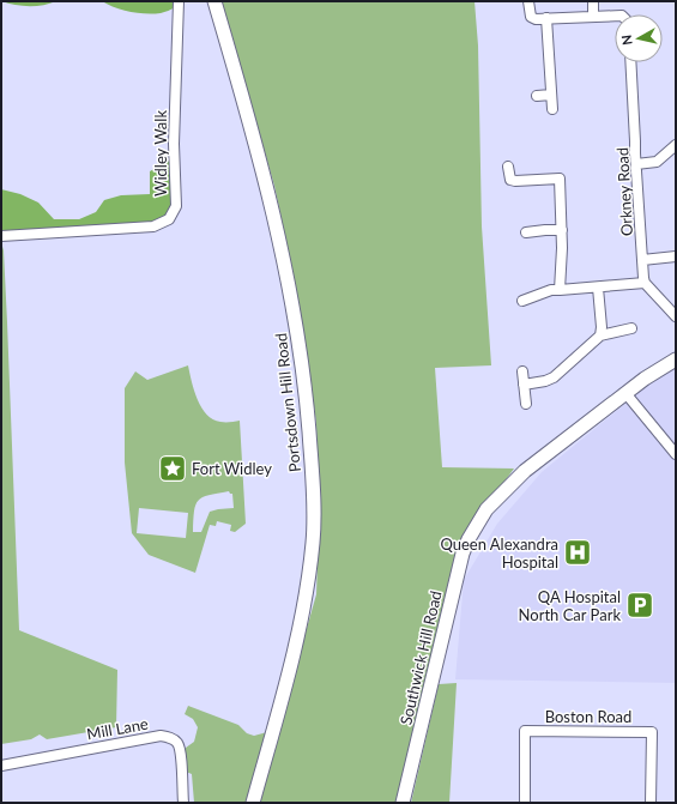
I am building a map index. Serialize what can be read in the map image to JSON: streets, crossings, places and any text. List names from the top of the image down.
{
  "streets": {
    "main road": ["Portsdown Hill Road", "Southwick Hill Road"],
    "street": [
      "Widley Walk",
      "Orkney Road",
      "Boston Road",
      "Mill Lane"
    ]
  },
  "places": {
    "place": ["Fort Widley"],
    "hospital": ["Queen Alexandra Hospital"],
    "parking": ["QA Hospital North Car Park"]
  },
  "north": "left"
}
